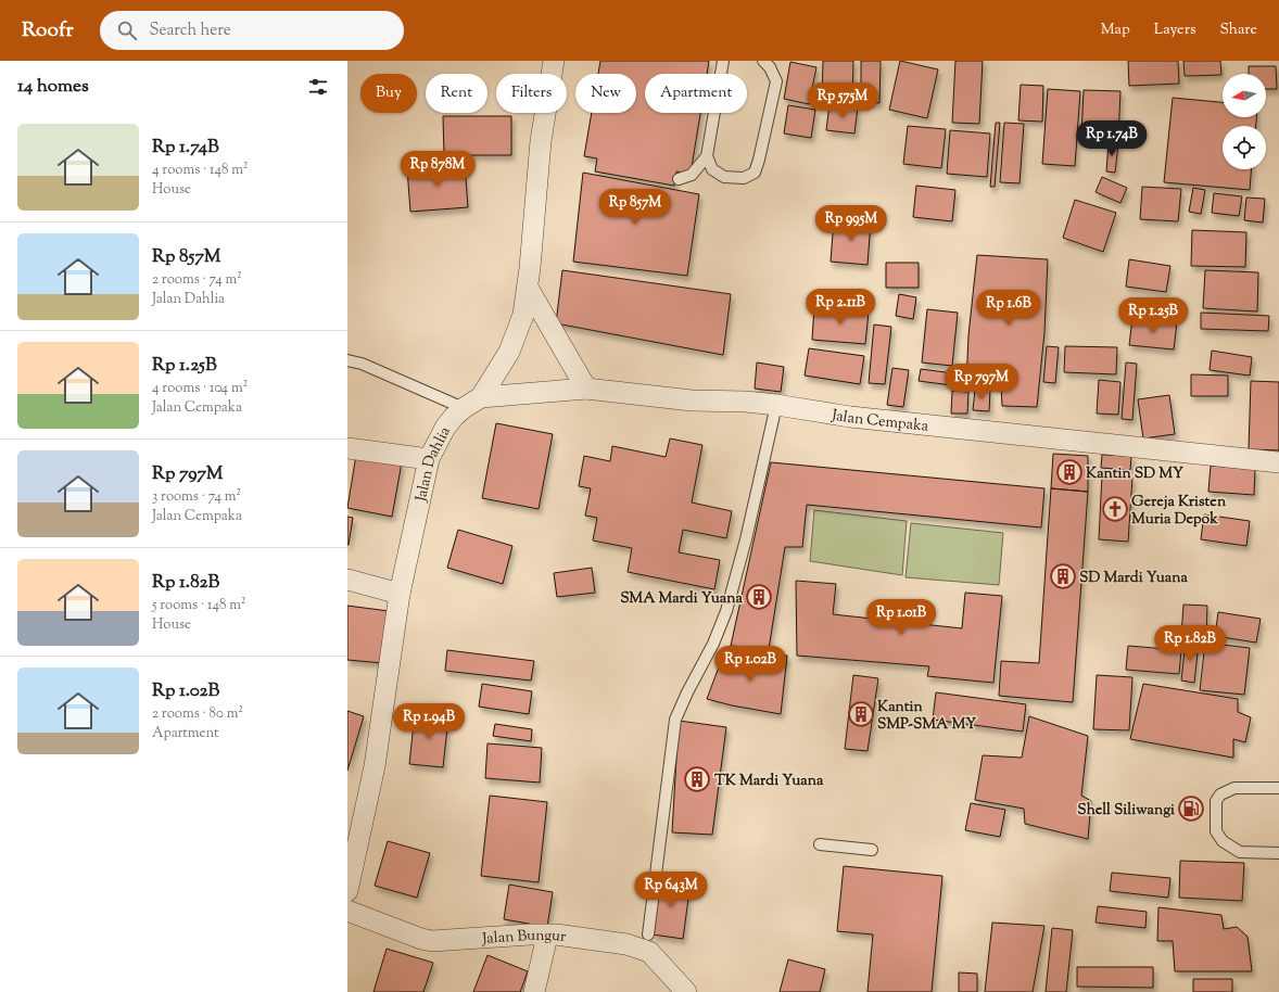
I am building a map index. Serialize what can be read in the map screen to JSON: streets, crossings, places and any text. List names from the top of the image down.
{
  "streets": {
    "street": ["Jalan Cempaka", "Jalan Dahlia", "Jalan Bungur"]
  },
  "crossings": [
    ["Jalan Cempaka", "Jalan Dahlia"]
  ],
  "places": {
    "building": [
      "Kantin SD MY",
      "SD Mardi Yuana",
      "SMA Mardi Yuana",
      "Kantin SMP-SMA MY",
      "TK Mardi Yuana"
    ],
    "church": ["Gereja Kristen Muria Depok"],
    "fuel station": ["Shell Siliwangi"]
  },
  "north": "left",
  "page": {
    "header": "Roofr",
    "search": "Search here",
    "nav": ["Map", "Layers", "Share"],
    "heading": "14 homes",
    "chip": [
      "Buy",
      "Rent",
      "Filters",
      "New",
      "Apartment"
    ],
    "price": [
      "Rp 575M",
      "Rp 1.74B",
      "Rp 878M",
      "Rp 857M",
      "Rp 995M",
      "Rp 2.11B",
      "Rp 1.6B",
      "Rp 1.25B",
      "Rp 797M",
      "Rp 1.01B",
      "Rp 1.82B",
      "Rp 1.02B",
      "Rp 1.94B",
      "Rp 643M"
    ],
    "list": [
      {
        "name": "Rp 1.74B",
        "note": "4 rooms · 148 m² · House"
      },
      {
        "name": "Rp 857M",
        "note": "2 rooms · 74 m² · Jalan Dahlia"
      },
      {
        "name": "Rp 1.25B",
        "note": "4 rooms · 104 m² · Jalan Cempaka"
      },
      {
        "name": "Rp 797M",
        "note": "3 rooms · 74 m² · Jalan Cempaka"
      },
      {
        "name": "Rp 1.82B",
        "note": "5 rooms · 148 m² · House"
      },
      {
        "name": "Rp 1.02B",
        "note": "2 rooms · 80 m² · Apartment"
      }
    ]
  }
}
